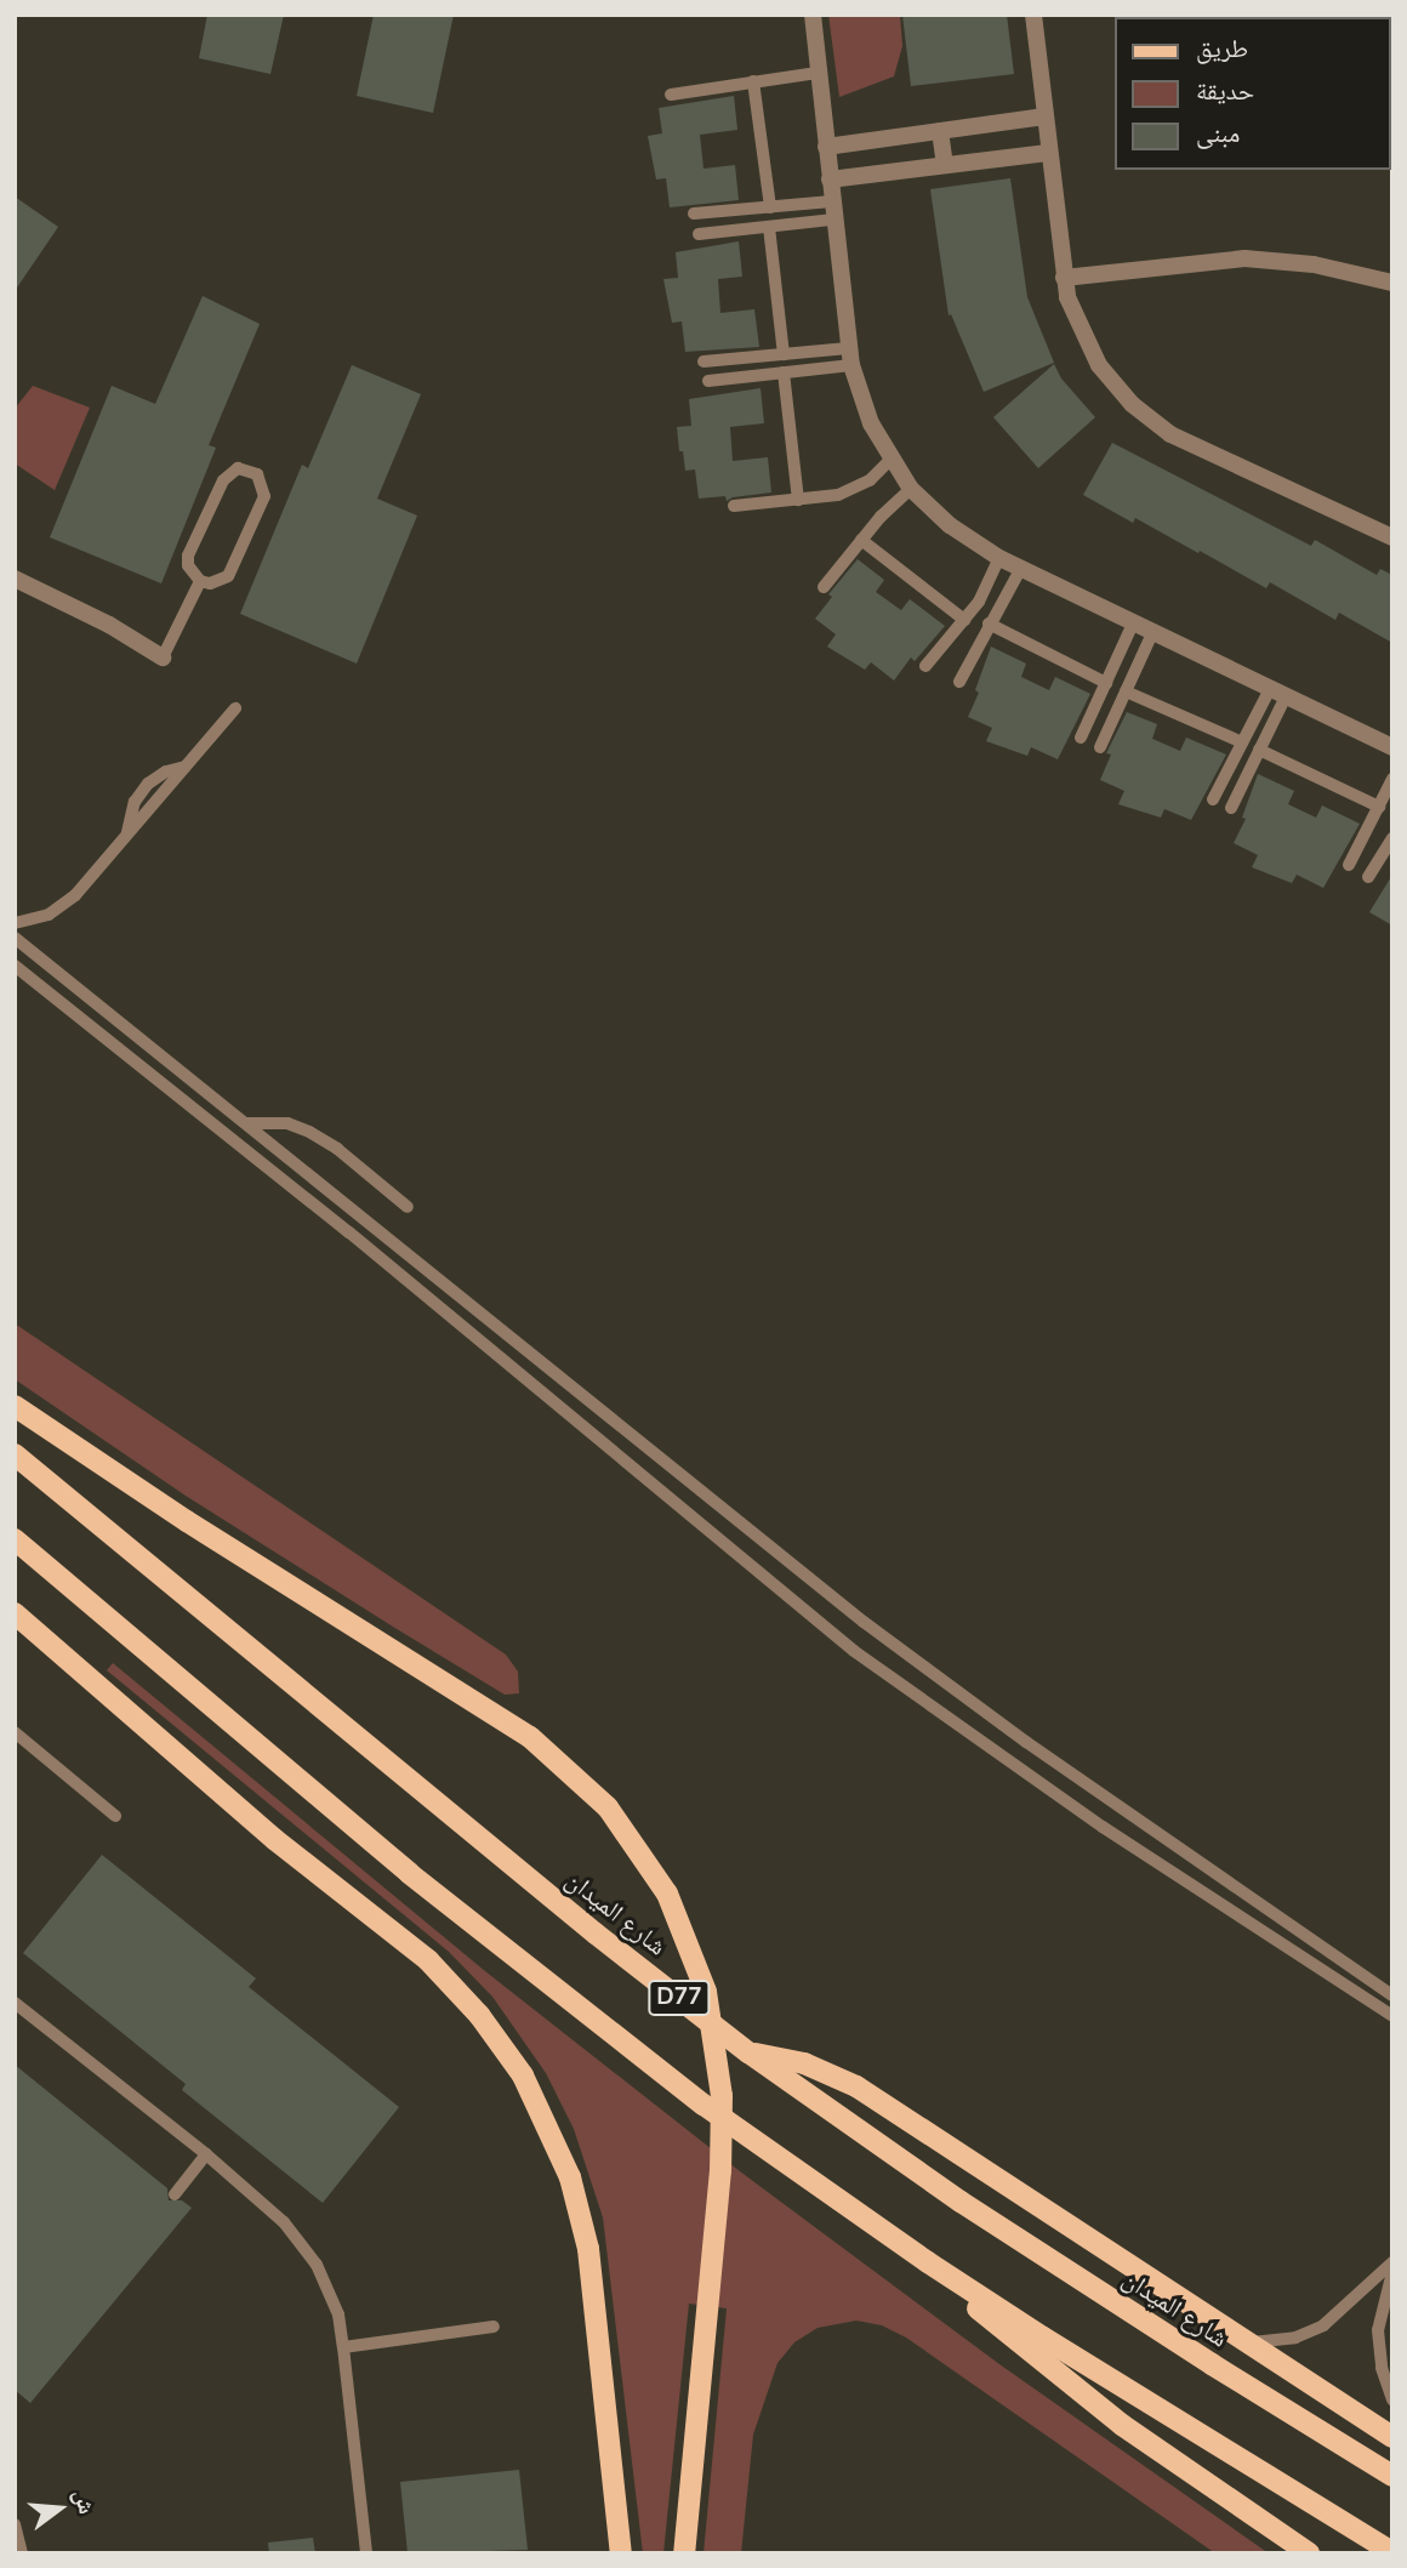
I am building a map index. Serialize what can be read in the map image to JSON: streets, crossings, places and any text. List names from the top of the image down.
{
  "streets": {
    "main road": ["شارع الميدان", "D77"]
  },
  "legend": ["طريق", "حديقة", "مبنى"],
  "north": "right"
}
